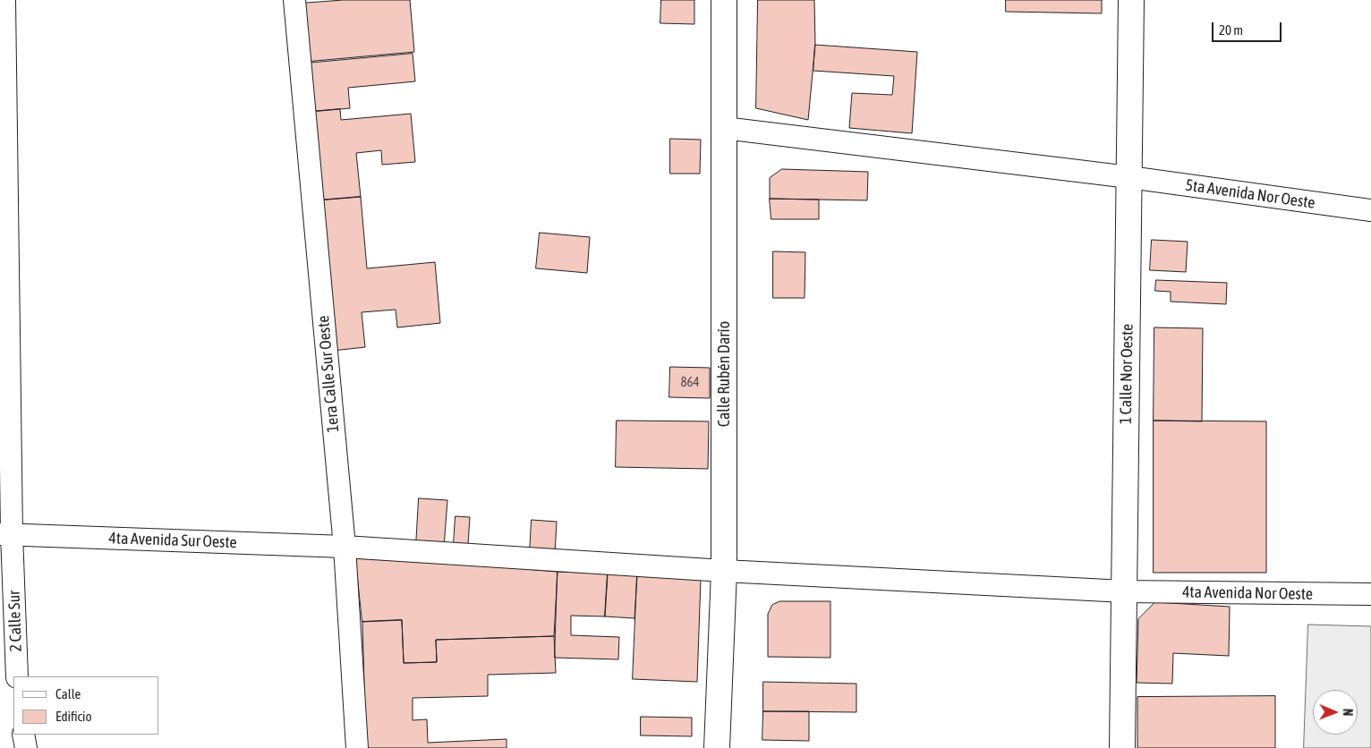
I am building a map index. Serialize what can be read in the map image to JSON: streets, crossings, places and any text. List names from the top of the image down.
{
  "streets": {
    "street": [
      "5ta Avenida Nor Oeste",
      "1era Calle Sur Oeste",
      "Calle Rubén Darío",
      "1 Calle Nor Oeste",
      "4ta Avenida Sur Oeste",
      "4ta Avenida Nor Oeste",
      "2 Calle Sur"
    ]
  },
  "crossings": [
    ["5ta Avenida Nor Oeste", "Calle Rubén Darío"],
    ["5ta Avenida Nor Oeste", "1 Calle Nor Oeste"],
    ["1era Calle Sur Oeste", "4ta Avenida Sur Oeste"],
    ["Calle Rubén Darío", "4ta Avenida Sur Oeste"],
    ["Calle Rubén Darío", "4ta Avenida Nor Oeste"],
    ["1 Calle Nor Oeste", "4ta Avenida Nor Oeste"],
    ["4ta Avenida Sur Oeste", "4ta Avenida Nor Oeste"],
    ["4ta Avenida Sur Oeste", "2 Calle Sur"]
  ],
  "house_numbers": ["864"],
  "legend": ["Calle", "Edificio"],
  "scale_bar": "20 m",
  "north": "right"
}
